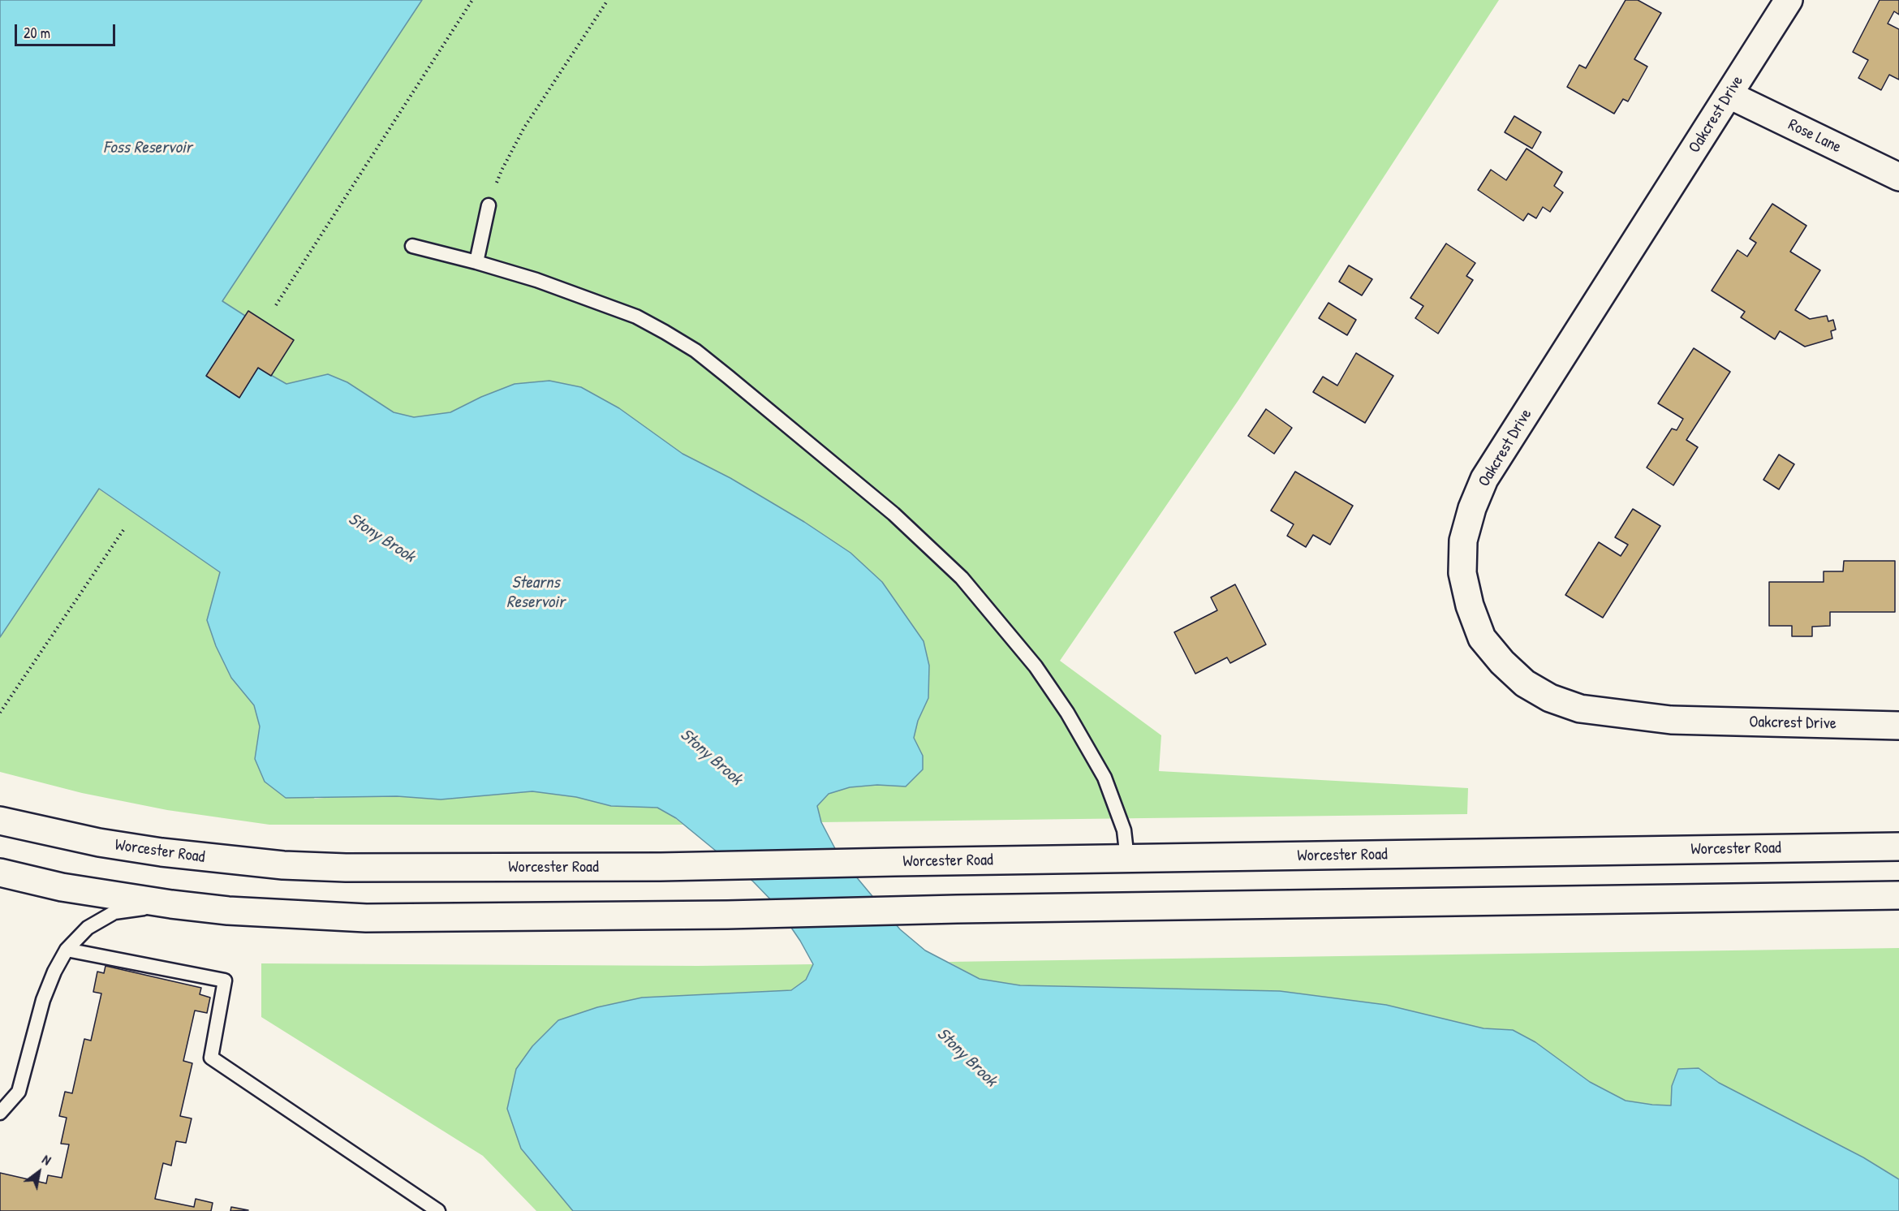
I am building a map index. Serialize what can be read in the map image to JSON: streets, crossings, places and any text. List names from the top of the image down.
{
  "streets": {
    "main road": ["Oakcrest Drive", "Rose Lane", "Worcester Road"]
  },
  "crossings": [
    ["Oakcrest Drive", "Rose Lane"]
  ],
  "water": ["Foss Reservoir", "Stony Brook", "Stearns Reservoir"],
  "scale_bar": "20 m",
  "north": "top right"
}
